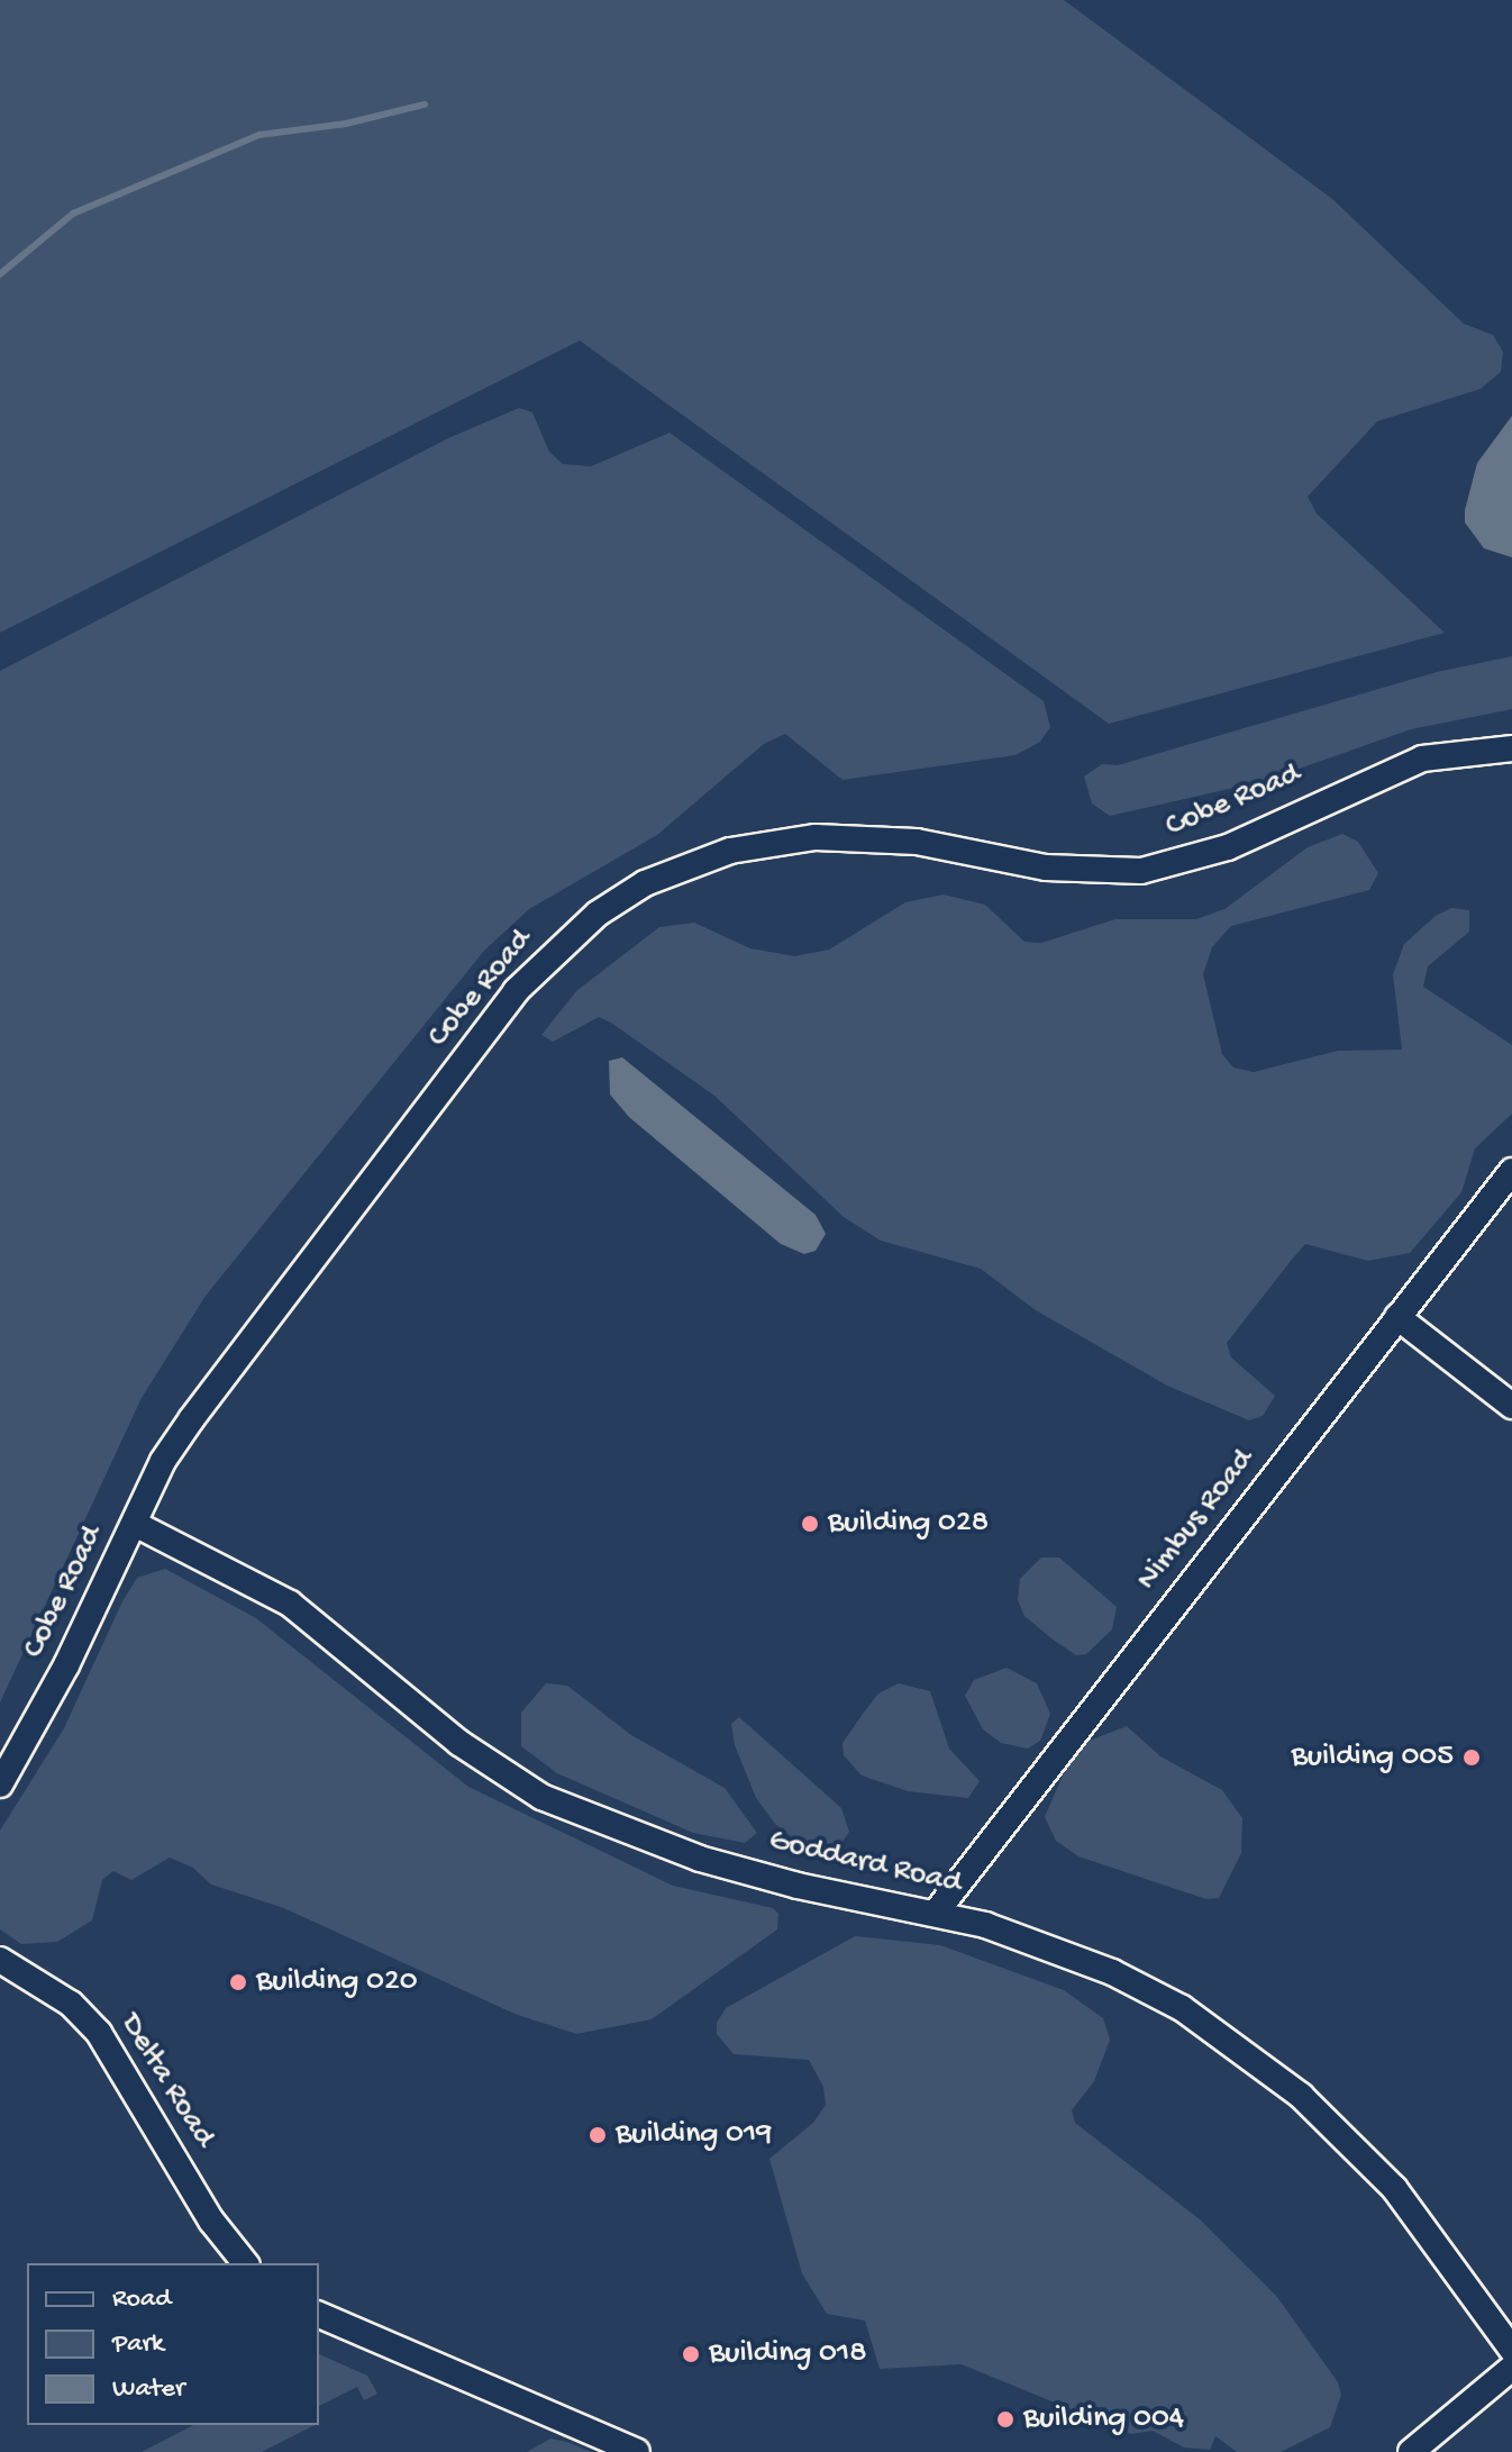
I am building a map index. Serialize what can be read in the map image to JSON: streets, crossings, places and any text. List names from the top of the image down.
{
  "streets": {
    "street": [
      "Cobe Road",
      "Nimbus Road",
      "Goddard Road",
      "Delta Road"
    ]
  },
  "crossings": [
    ["Cobe Road", "Goddard Road"],
    ["Nimbus Road", "Goddard Road"]
  ],
  "places": [
    "Building 028",
    "Building 005",
    "Building 020",
    "Building 019",
    "Building 018",
    "Building 004"
  ],
  "legend": ["Road", "Park", "Water"]
}
